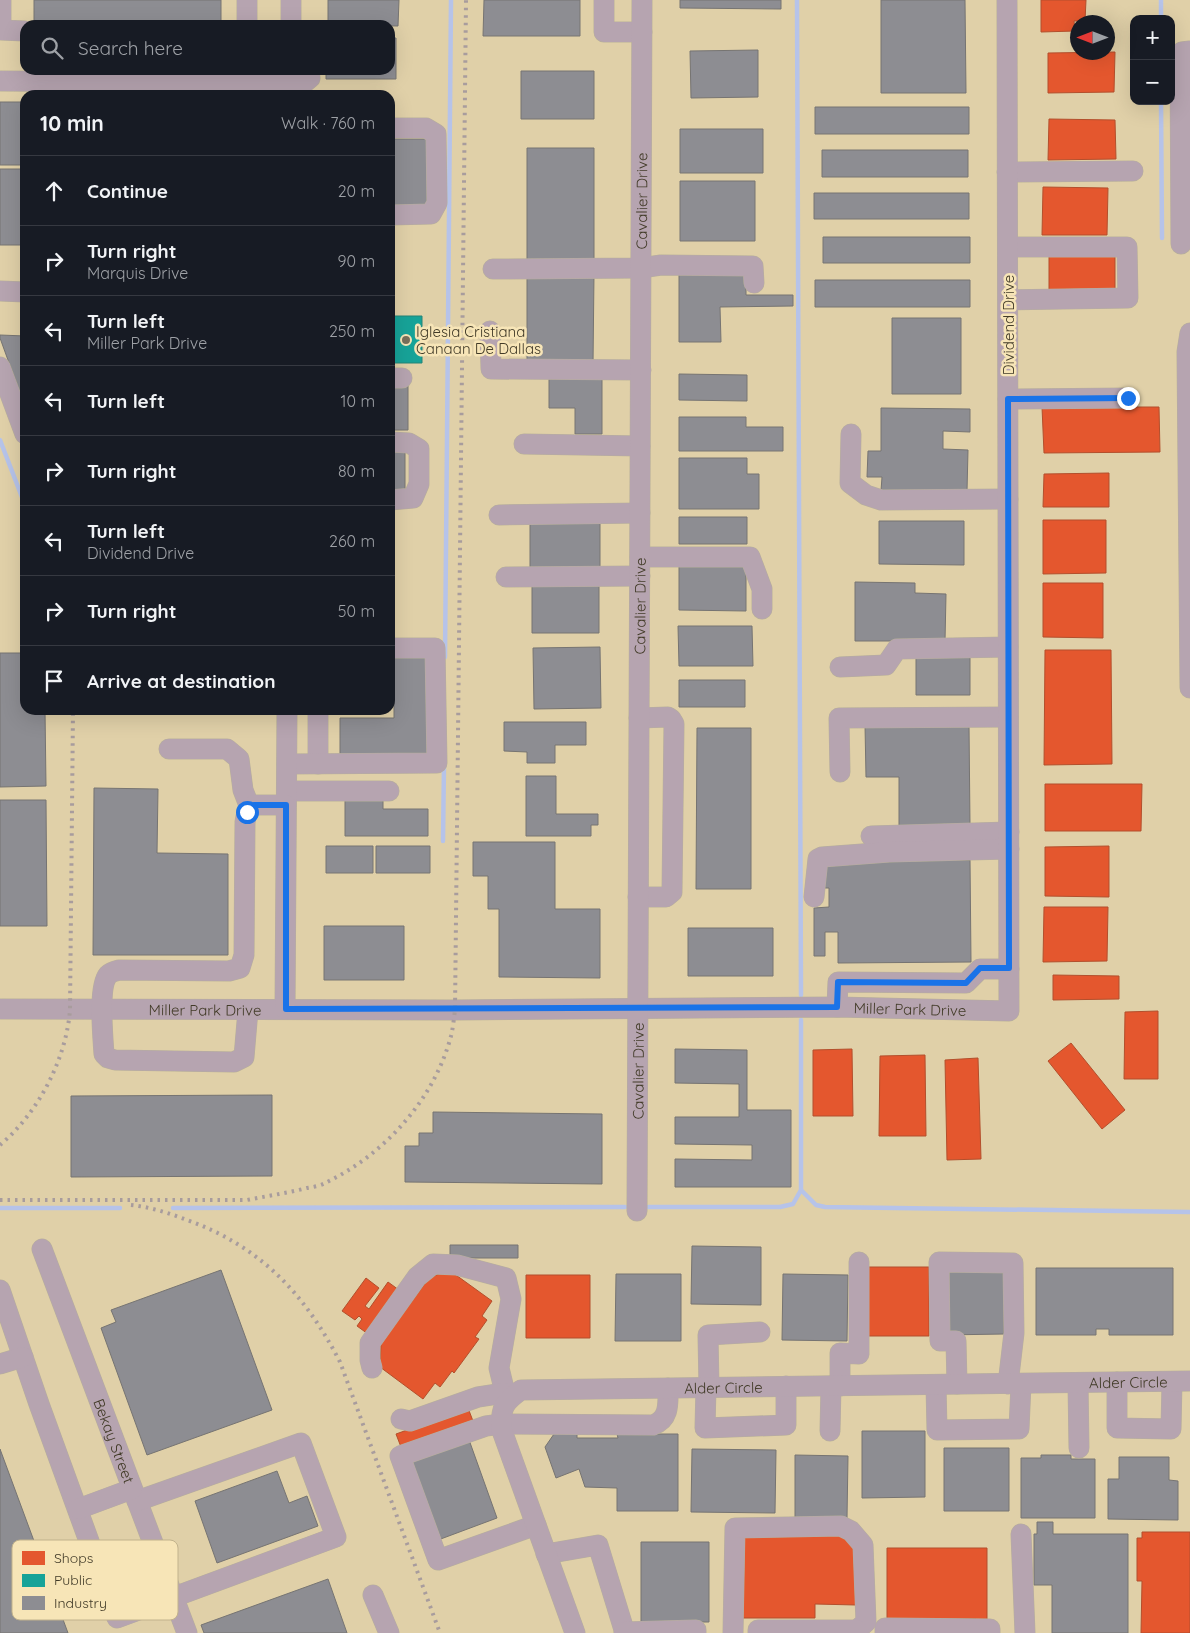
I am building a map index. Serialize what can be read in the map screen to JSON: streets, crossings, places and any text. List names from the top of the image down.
{
  "streets": {
    "street": [
      "Cavalier Drive",
      "Dividend Drive",
      "Miller Park Drive",
      "Alder Circle",
      "Bekay Street"
    ]
  },
  "crossings": [
    ["Cavalier Drive", "Miller Park Drive"],
    ["Dividend Drive", "Miller Park Drive"]
  ],
  "places": ["Iglesia Cristiana Canaan De Dallas"],
  "legend": ["Shops", "Public", "Industry"],
  "north": "left",
  "page": {
    "map_buttons": ["+", "−"],
    "search": "Search here",
    "heading": ["10 min", "Walk · 760 m"],
    "list": [
      ["Continue", "20 m"],
      ["Turn right", "Marquis Drive", "90 m"],
      ["Turn left", "Miller Park Drive", "250 m"],
      ["Turn left", "10 m"],
      ["Turn right", "80 m"],
      ["Turn left", "Dividend Drive", "260 m"],
      ["Turn right", "50 m"],
      "Arrive at destination"
    ]
  }
}
